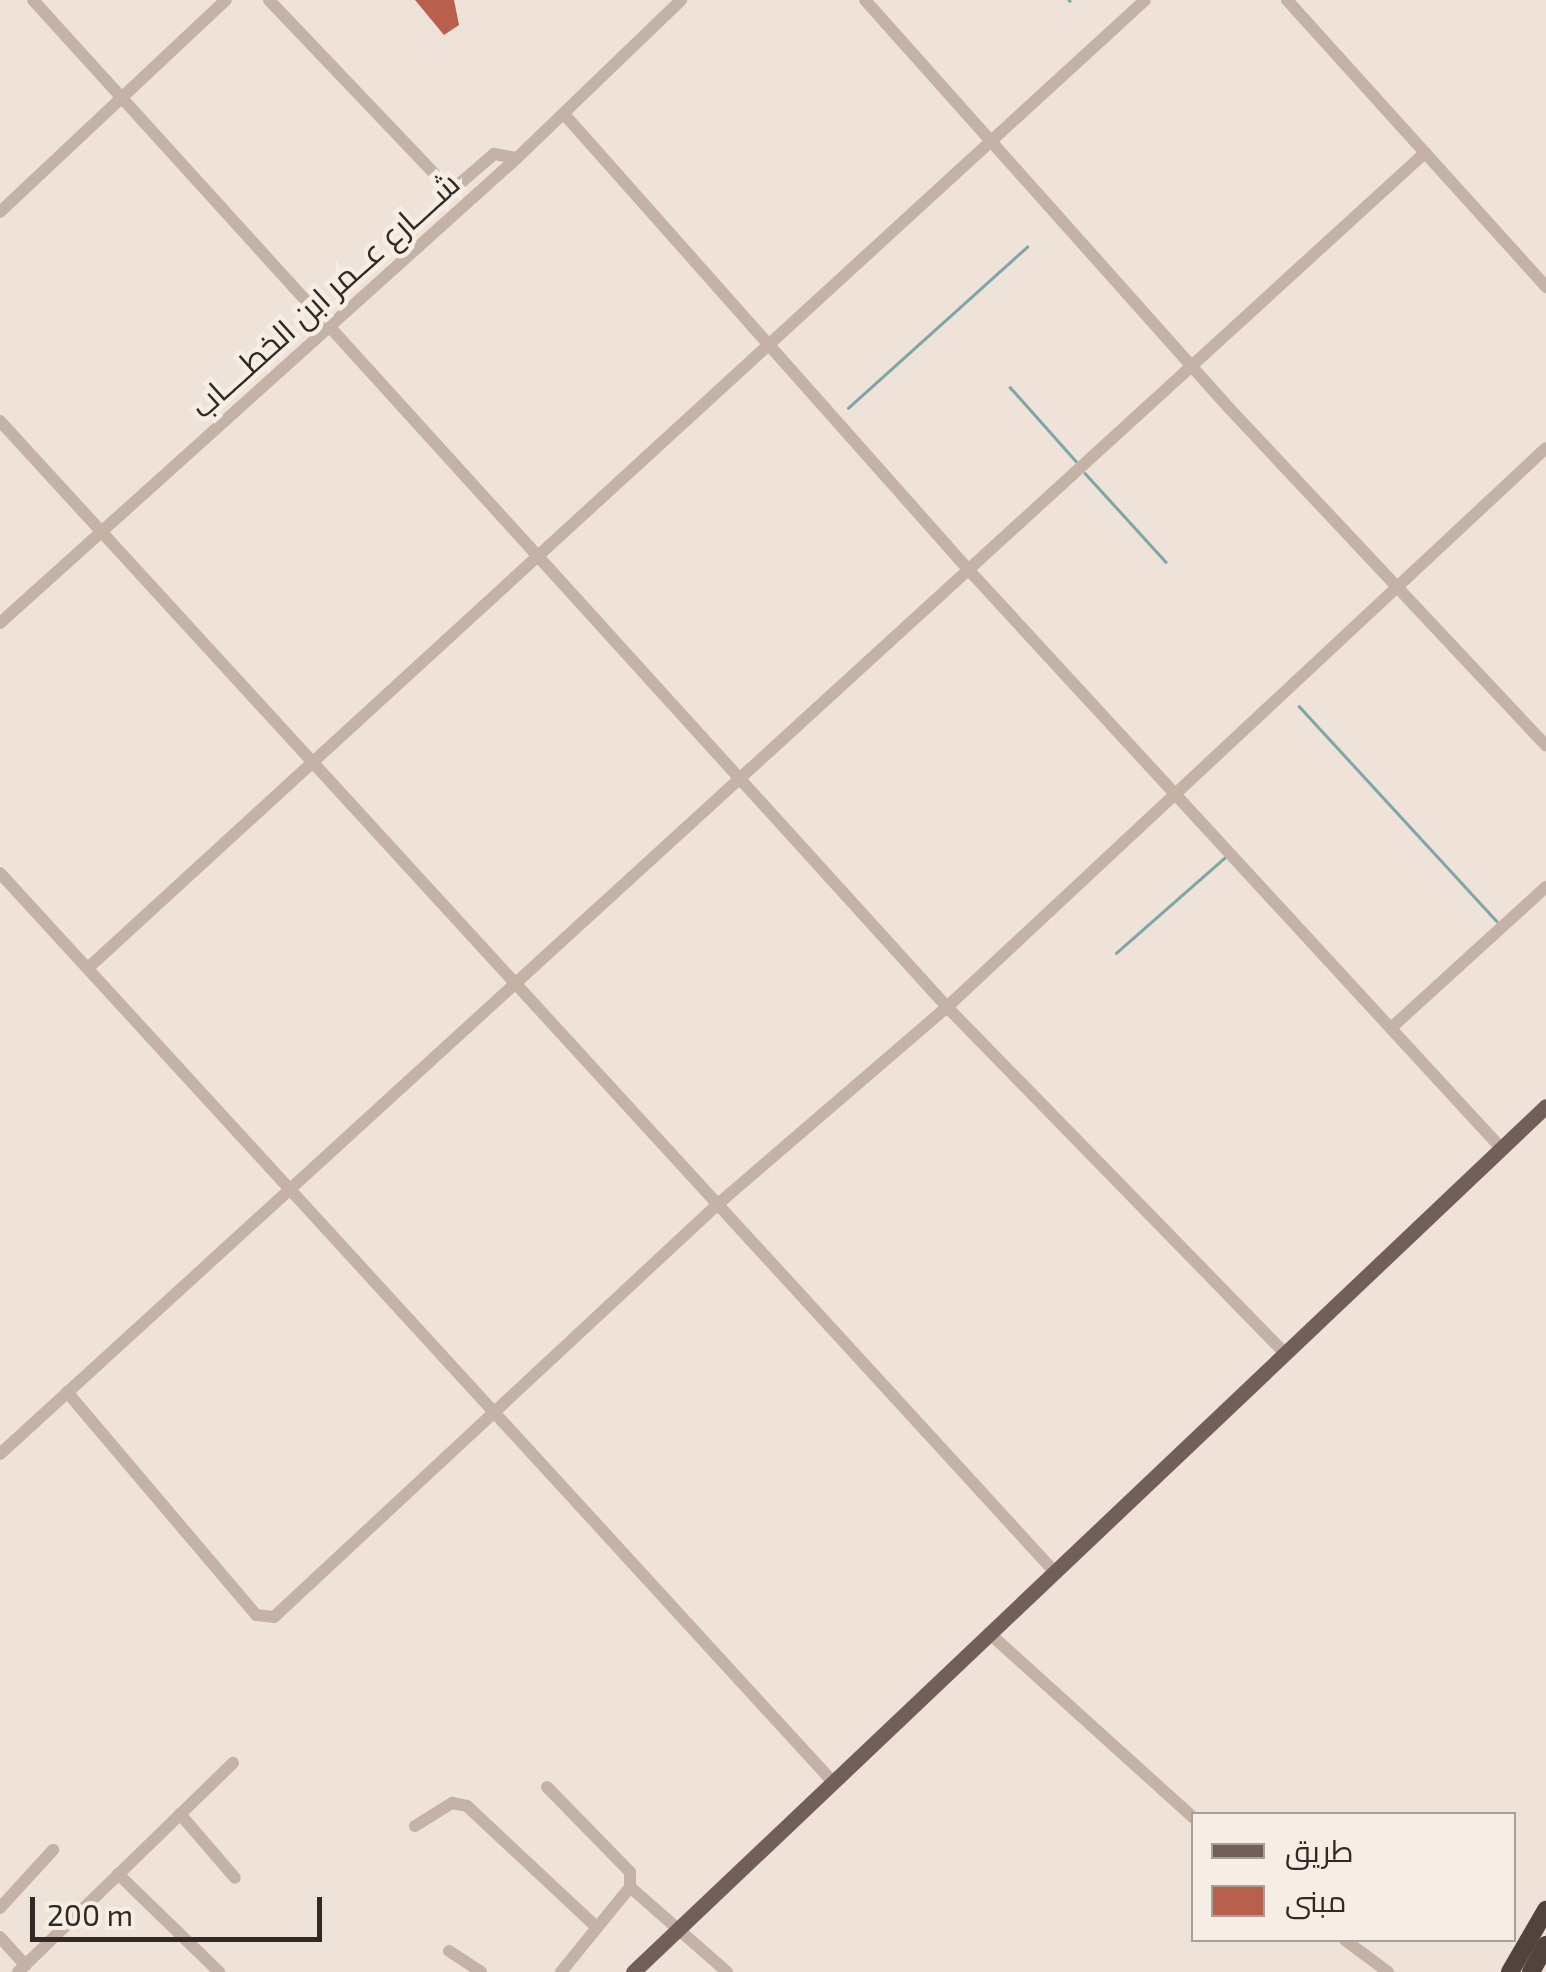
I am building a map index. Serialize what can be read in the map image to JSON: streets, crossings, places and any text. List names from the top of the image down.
{
  "streets": {
    "street": ["شــــارع عــمر ابن الخطــــاب"]
  },
  "legend": ["طريق", "مبنى"],
  "scale_bar": "200 m"
}
